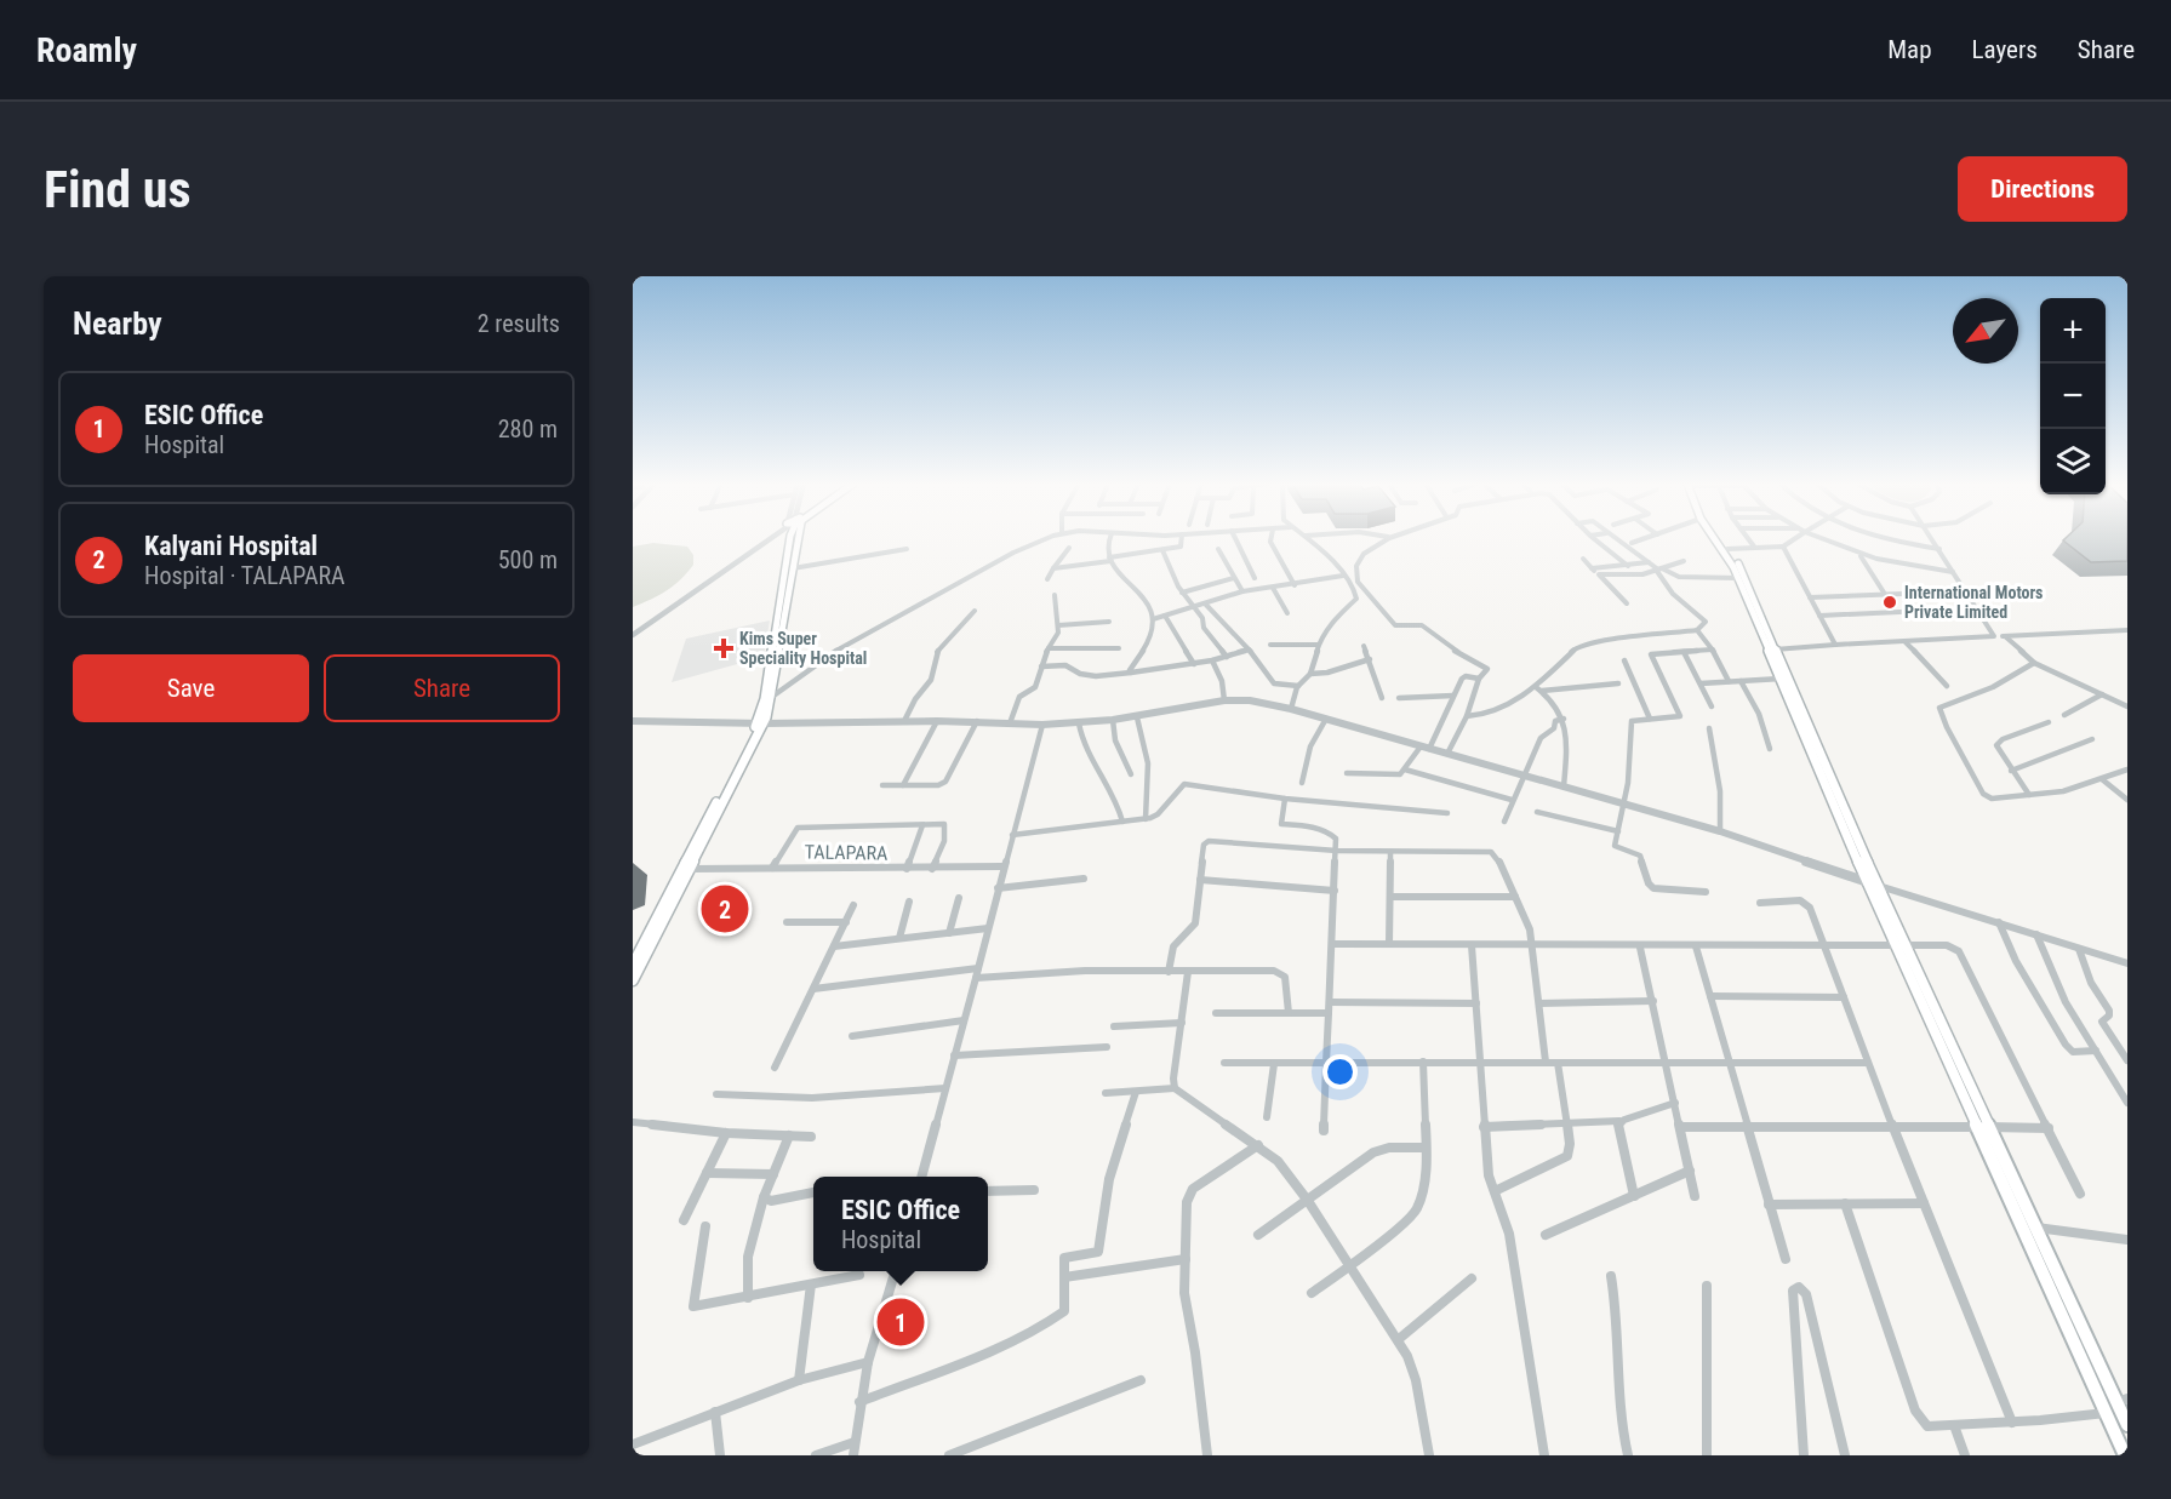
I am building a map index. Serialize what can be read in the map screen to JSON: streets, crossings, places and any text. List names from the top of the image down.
{
  "streets": {
    "street": ["TALAPARA"]
  },
  "places": {
    "other": ["International Motors Private Limited"],
    "health": ["Kims Super Speciality Hospital"]
  },
  "north": "bottom left",
  "page": {
    "header": "Roamly",
    "nav": ["Map", "Layers", "Share"],
    "buttons": [
      "Directions",
      ["Save", "Share"]
    ],
    "title": "Find us",
    "heading": ["Nearby", "2 results"],
    "map_buttons": ["+", "−"],
    "list": [
      {
        "mark": "1",
        "name": "ESIC Office",
        "note": "Hospital",
        "value": "280 m"
      },
      {
        "mark": "2",
        "name": "Kalyani Hospital",
        "note": "Hospital · TALAPARA",
        "value": "500 m"
      }
    ],
    "pins": ["2", "1"],
    "popup": ["ESIC Office", "Hospital"]
  }
}
